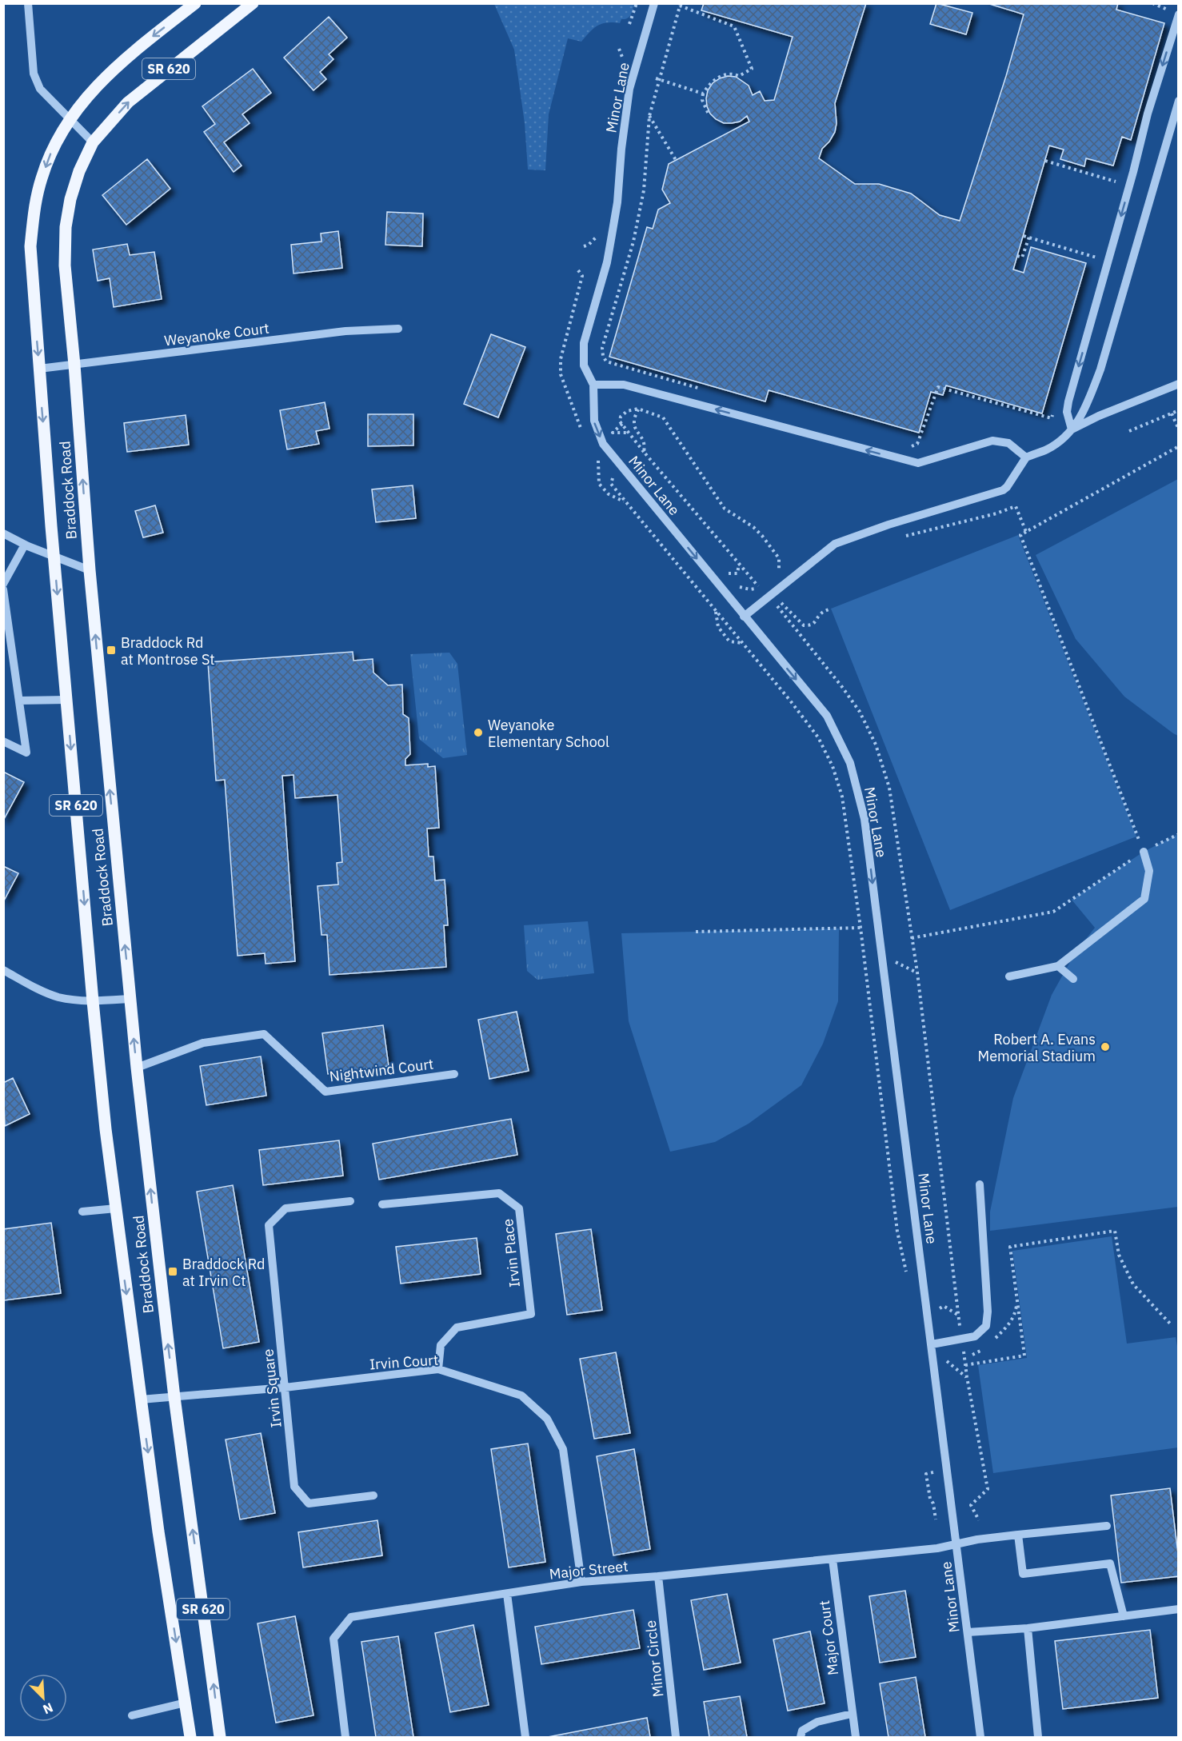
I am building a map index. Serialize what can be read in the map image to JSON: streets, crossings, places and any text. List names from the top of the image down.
{
  "streets": {
    "main road": ["SR 620", "Braddock Road"],
    "street": [
      "Minor Lane",
      "Weyanoke Court",
      "Nightwind Court",
      "Irvin Place",
      "Irvin Court",
      "Irvin Square",
      "Major Street",
      "Major Court",
      "Minor Circle"
    ]
  },
  "crossings": [
    ["Minor Lane", "Major Street"],
    ["Weyanoke Court", "Braddock Road"],
    ["Braddock Road", "Nightwind Court"],
    ["Braddock Road", "Irvin Court"],
    ["Irvin Place", "Irvin Court"],
    ["Irvin Court", "Irvin Square"],
    ["Irvin Court", "Major Street"],
    ["Major Street", "Major Court"],
    ["Major Street", "Minor Circle"]
  ],
  "one_way": ["Minor Lane"],
  "places": {
    "transit": ["Braddock Rd at Montrose St", "Braddock Rd at Irvin Ct"],
    "other": ["Weyanoke Elementary School", "Robert A. Evans Memorial Stadium"]
  },
  "north": "bottom right"
}
